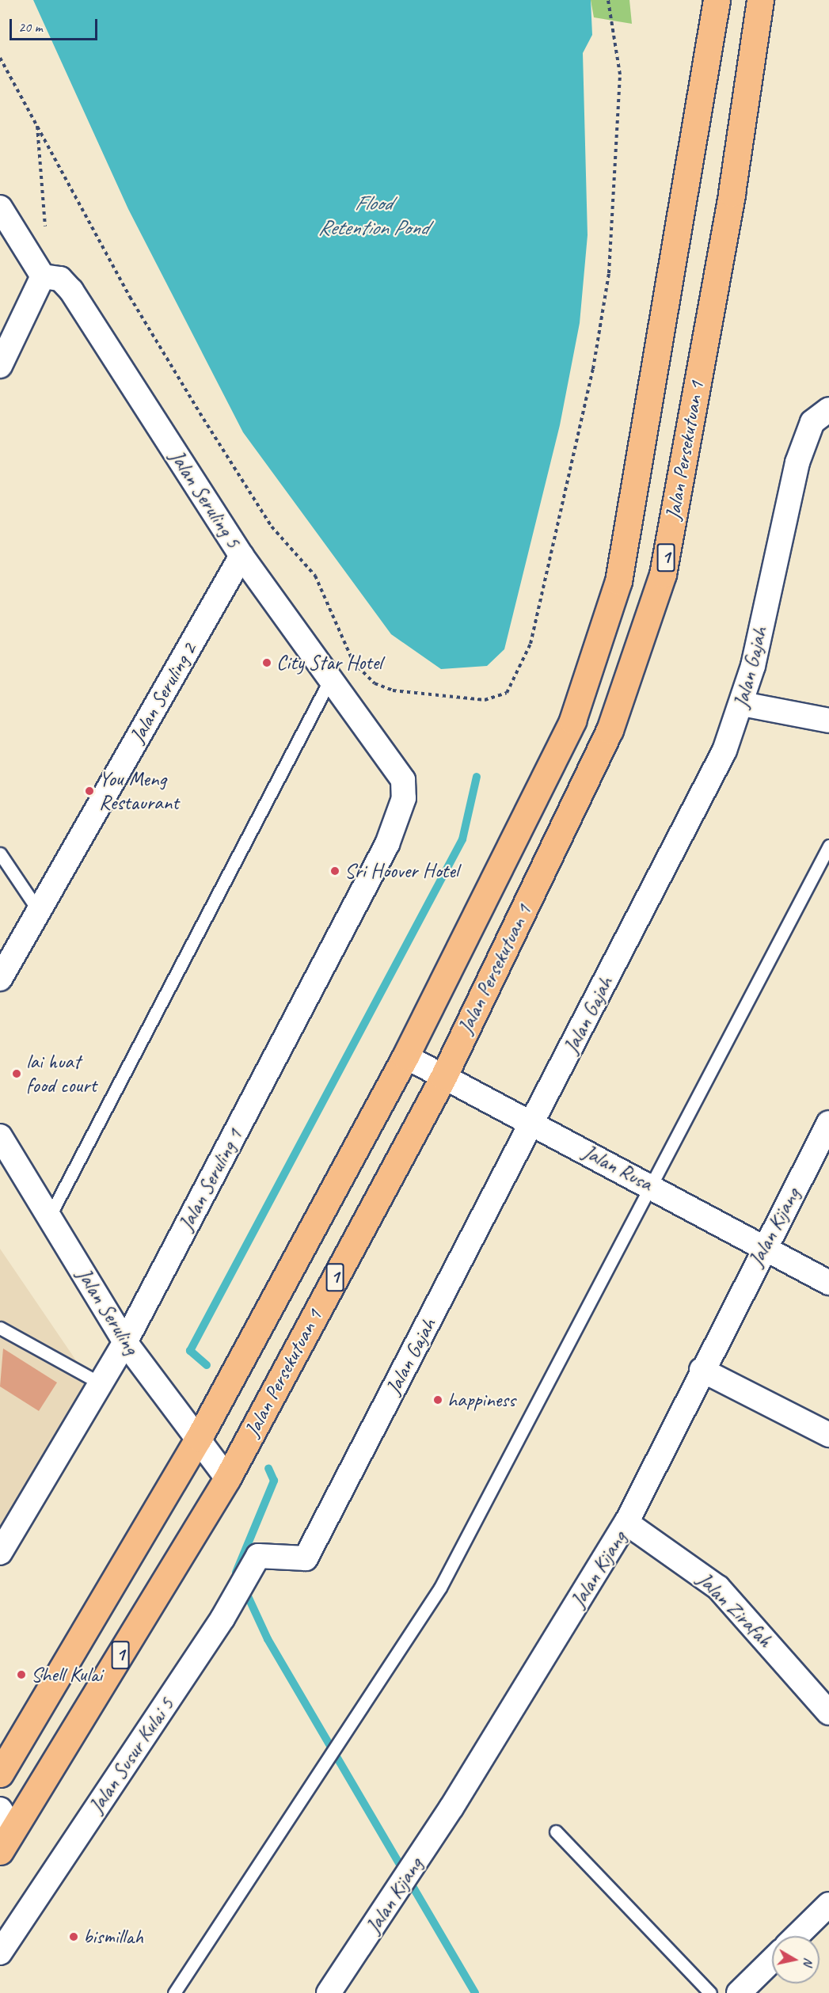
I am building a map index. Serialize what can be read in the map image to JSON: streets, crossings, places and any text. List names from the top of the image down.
{
  "streets": {
    "highway": ["Jalan Persekutuan 1", "1"],
    "street": [
      "Jalan Seruling 5",
      "Jalan Gajah",
      "Jalan Seruling 2",
      "Jalan Rusa",
      "Jalan Seruling 1",
      "Jalan Kijang",
      "Jalan Seruling",
      "Jalan Zirafah",
      "Jalan Susur Kulai 5"
    ]
  },
  "crossings": [
    ["Jalan Persekutuan 1", "Jalan Rusa"],
    ["Jalan Persekutuan 1", "Jalan Seruling"],
    ["Jalan Seruling 5", "Jalan Seruling 2"],
    ["Jalan Seruling 5", "Jalan Seruling 1"],
    ["Jalan Gajah", "Jalan Rusa"],
    ["Jalan Gajah", "Jalan Susur Kulai 5"],
    ["Jalan Rusa", "Jalan Kijang"],
    ["Jalan Seruling 1", "Jalan Seruling"],
    ["Jalan Kijang", "Jalan Zirafah"]
  ],
  "water": ["Flood Retention Pond"],
  "places": [
    "City Star Hotel",
    "You Meng Restaurant",
    "Sri Hoover Hotel",
    "lai huat food court",
    "happiness",
    "Shell Kulai",
    "bismillah"
  ],
  "scale_bar": "20 m",
  "north": "right"
}
